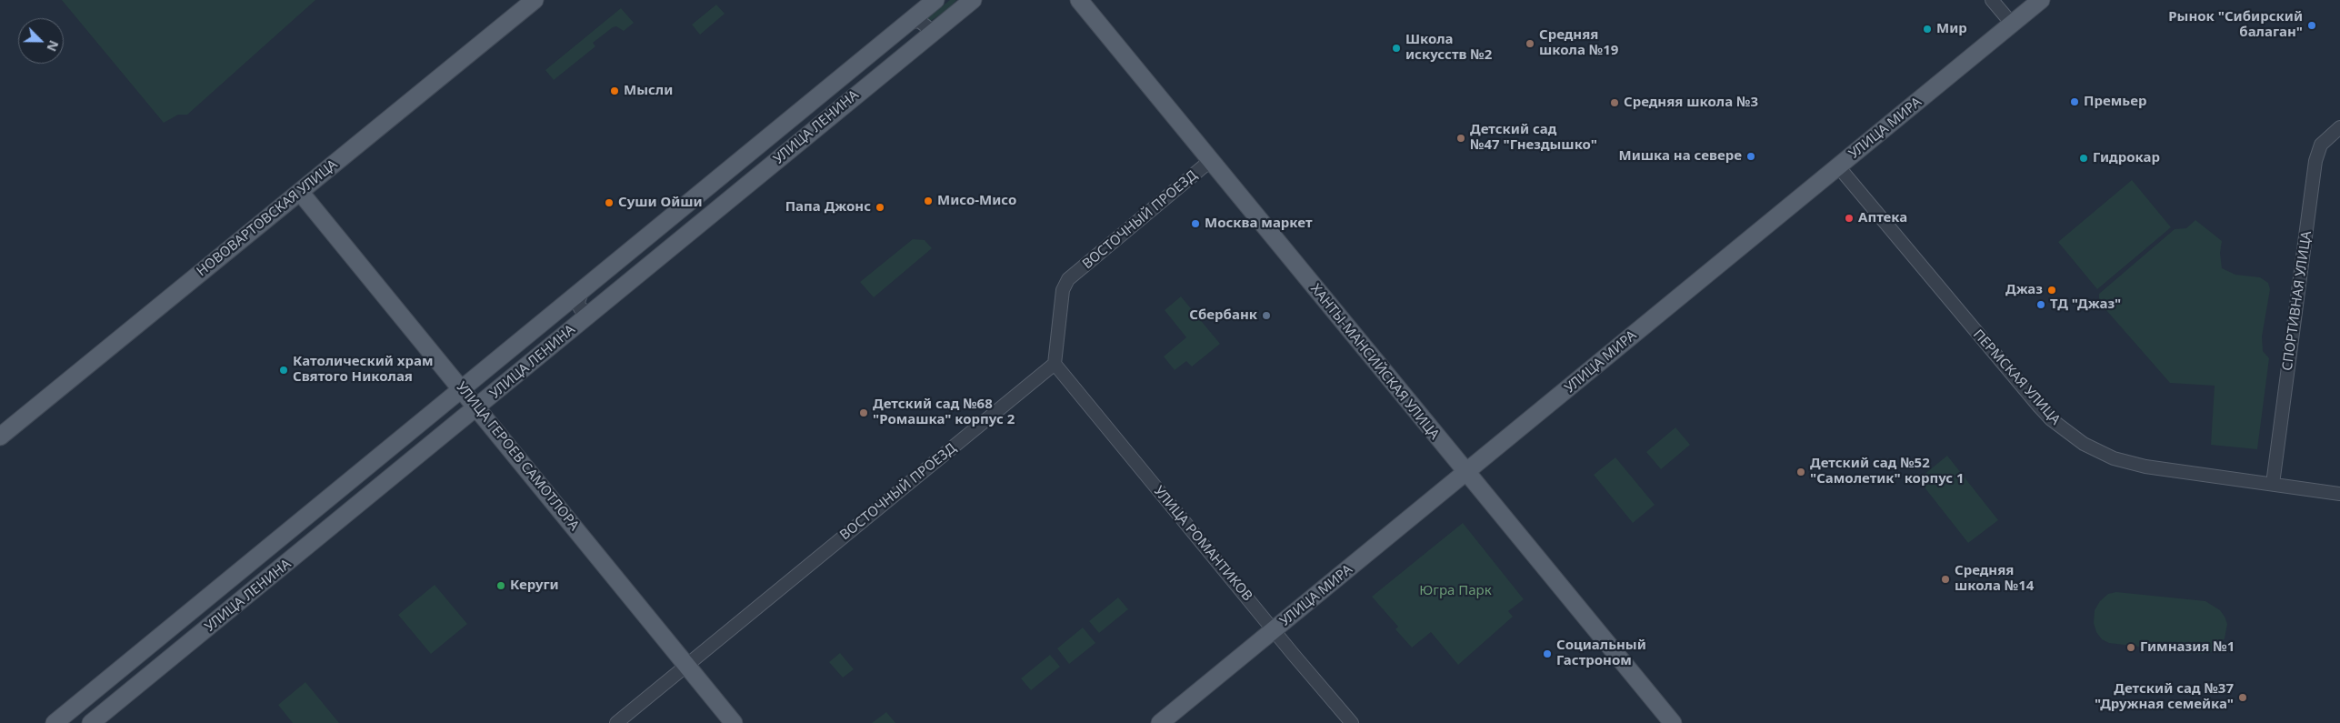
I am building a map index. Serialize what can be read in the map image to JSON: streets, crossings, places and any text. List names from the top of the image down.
{
  "streets": {
    "main road": [
      "УЛИЦА ЛЕНИНА",
      "УЛИЦА МИРА",
      "НОВОВАРТОВСКАЯ УЛИЦА",
      "ХАНТЫ-МАНСИЙСКАЯ УЛИЦА",
      "УЛИЦА ГЕРОЕВ САМОТЛОРА"
    ],
    "street": [
      "ВОСТОЧНЫЙ ПРОЕЗД",
      "СПОРТИВНАЯ УЛИЦА",
      "ПЕРМСКАЯ УЛИЦА",
      "УЛИЦА РОМАНТИКОВ"
    ]
  },
  "crossings": [
    ["УЛИЦА ЛЕНИНА", "УЛИЦА ГЕРОЕВ САМОТЛОРА"],
    ["УЛИЦА МИРА", "ХАНТЫ-МАНСИЙСКАЯ УЛИЦА"],
    ["УЛИЦА МИРА", "ПЕРМСКАЯ УЛИЦА"],
    ["УЛИЦА МИРА", "УЛИЦА РОМАНТИКОВ"],
    ["НОВОВАРТОВСКАЯ УЛИЦА", "УЛИЦА ГЕРОЕВ САМОТЛОРА"],
    ["ВОСТОЧНЫЙ ПРОЕЗД", "ХАНТЫ-МАНСИЙСКАЯ УЛИЦА"],
    ["ВОСТОЧНЫЙ ПРОЕЗД", "УЛИЦА ГЕРОЕВ САМОТЛОРА"],
    ["ВОСТОЧНЫЙ ПРОЕЗД", "УЛИЦА РОМАНТИКОВ"],
    ["СПОРТИВНАЯ УЛИЦА", "ПЕРМСКАЯ УЛИЦА"]
  ],
  "parks": ["Югра Парк"],
  "places": [
    "Рынок \"Сибирский балаган\"",
    "Мир",
    "Средняя школа №19",
    "Школа искусств №2",
    "Мысли",
    "Премьер",
    "Средняя школа №3",
    "Детский сад №47 \"Гнездышко\"",
    "Мишка на севере",
    "Гидрокар",
    "Мисо-Мисо",
    "Суши Ойши",
    "Папа Джонс",
    "Аптека",
    "Москва маркет",
    "Джаз",
    "ТД \"Джаз\"",
    "Сбербанк",
    "Католический храм Святого Николая",
    "Детский сад №68 \"Ромашка\" корпус 2",
    "Детский сад №52 \"Самолетик\" корпус 1",
    "Средняя школа №14",
    "Керуги",
    "Гимназия №1",
    "Социальный Гастроном",
    "Детский сад №37 \"Дружная семейка\""
  ],
  "north": "bottom right"
}
